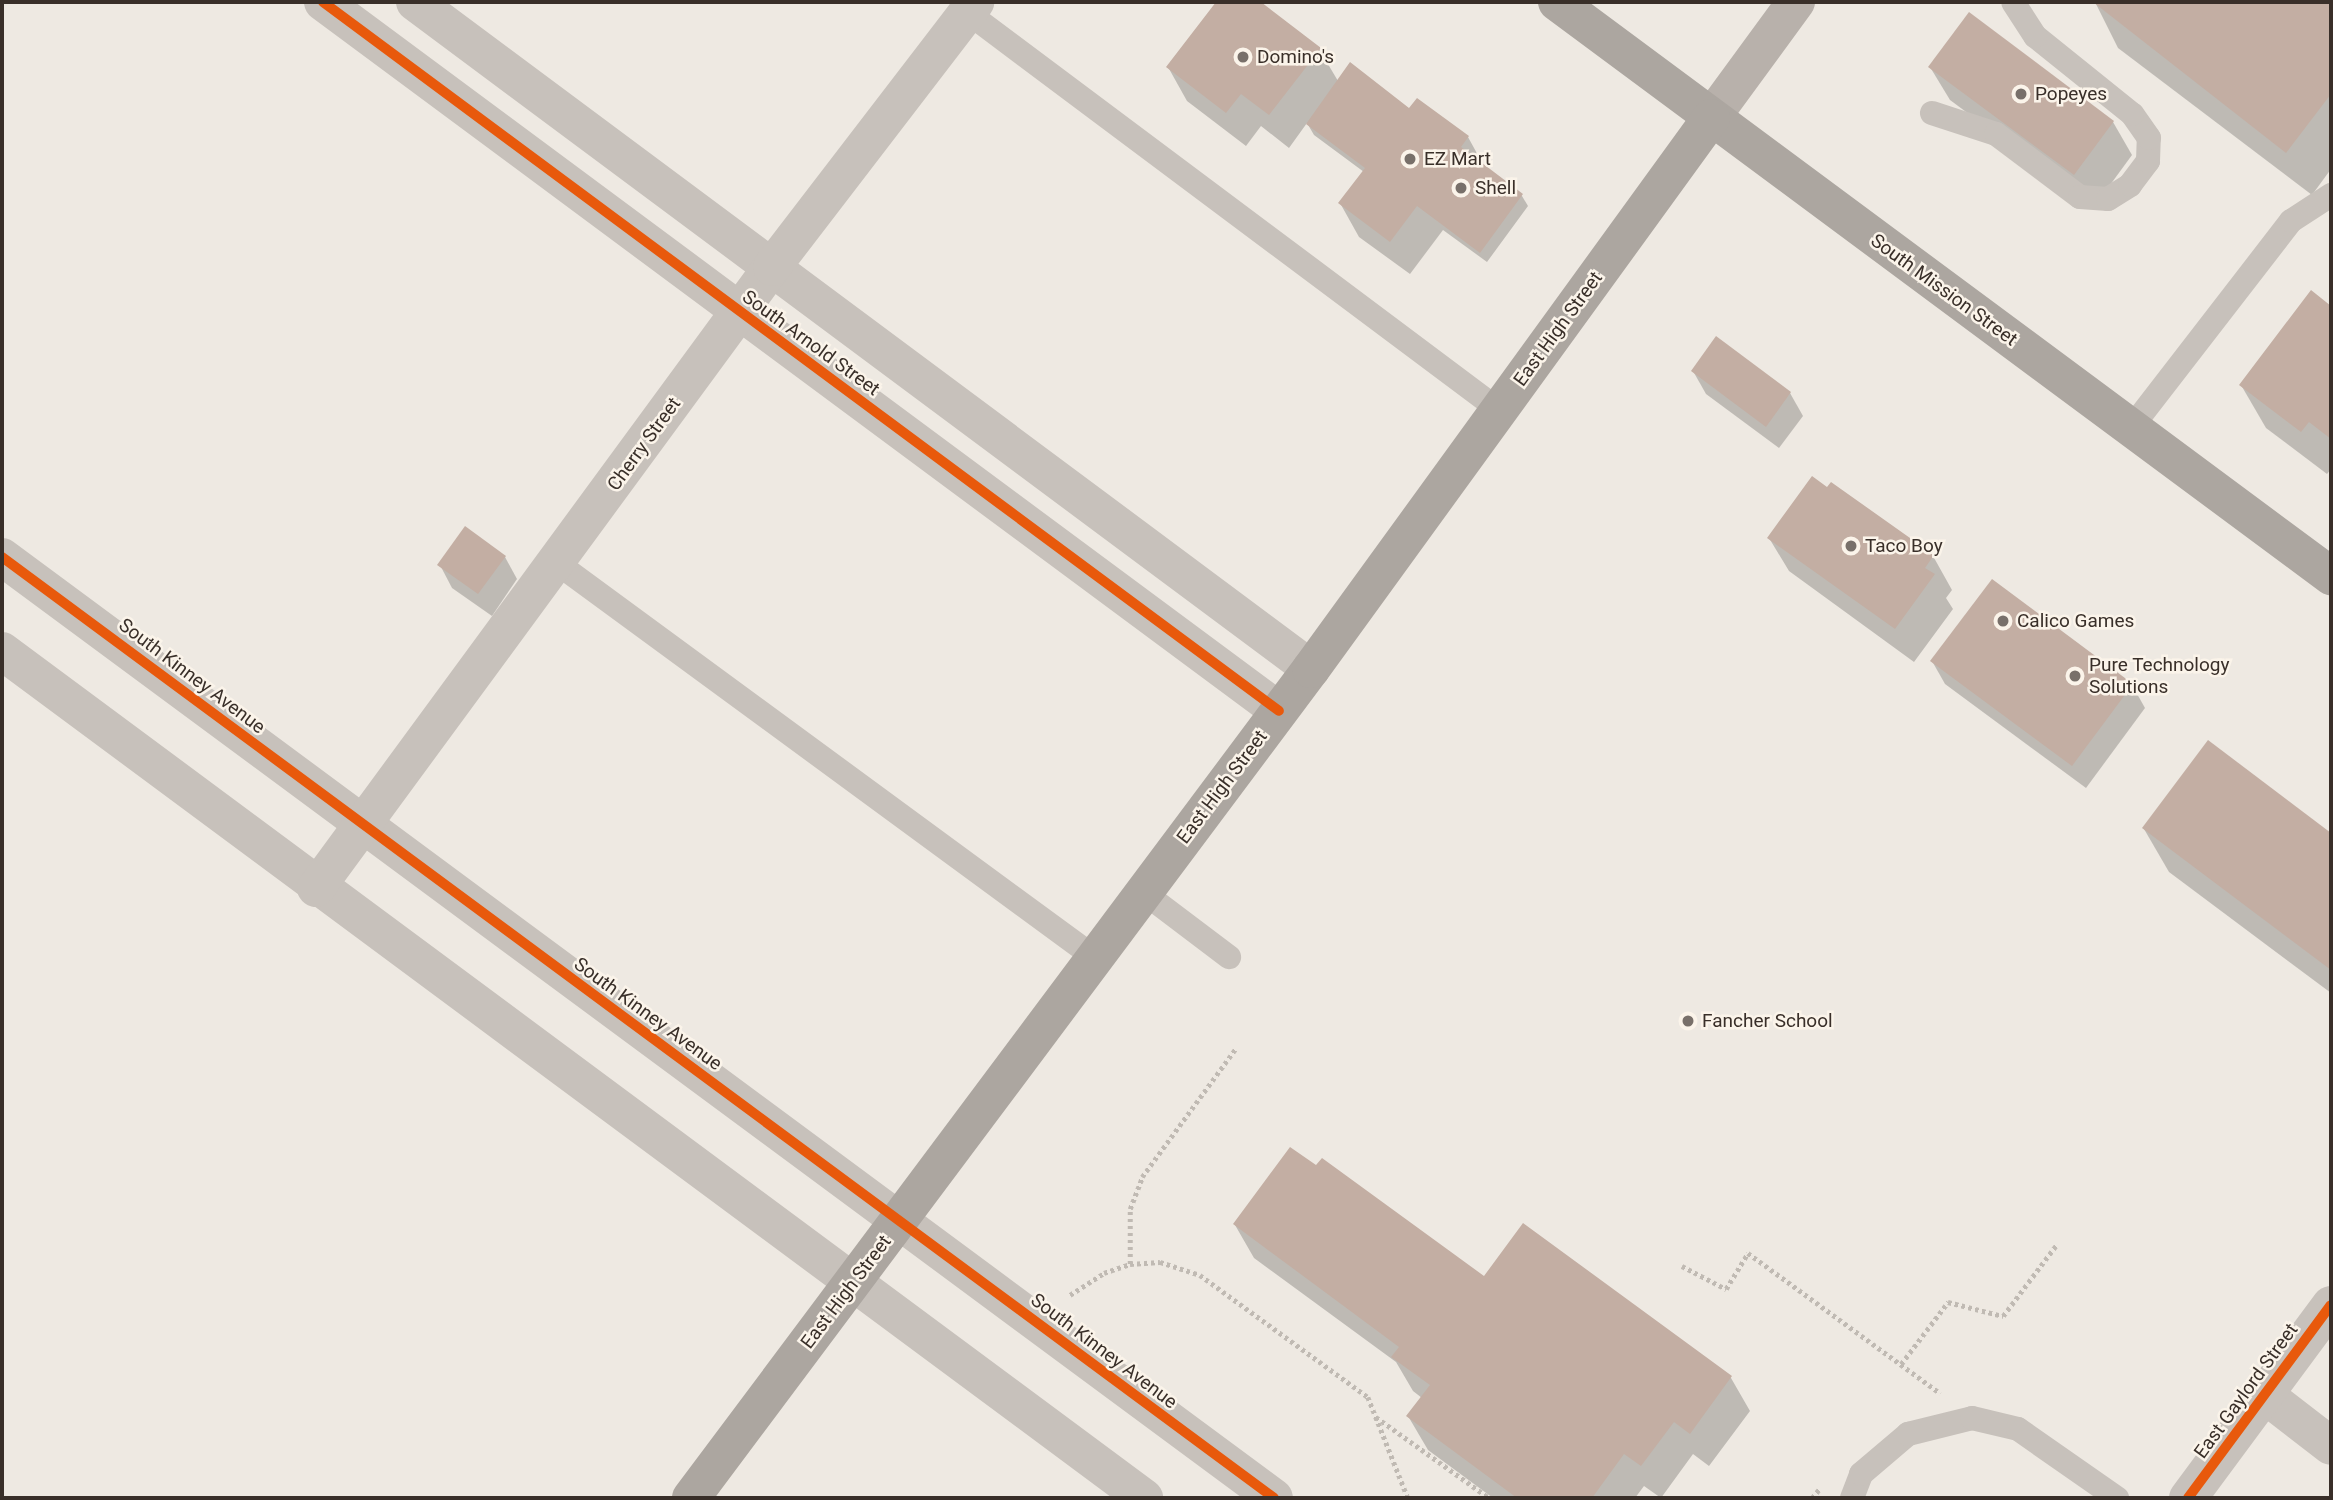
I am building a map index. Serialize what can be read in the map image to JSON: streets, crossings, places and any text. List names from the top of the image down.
{
  "streets": {
    "main road": ["South Mission Street", "East High Street"],
    "street": [
      "South Arnold Street",
      "Cherry Street",
      "South Kinney Avenue",
      "East Gaylord Street"
    ]
  },
  "crossings": [
    ["South Mission Street", "East High Street"],
    ["East High Street", "South Arnold Street"],
    ["East High Street", "South Kinney Avenue"],
    ["South Arnold Street", "Cherry Street"],
    ["Cherry Street", "South Kinney Avenue"]
  ],
  "places": [
    "Domino's",
    "Popeyes",
    "EZ Mart",
    "Shell",
    "Taco Boy",
    "Calico Games",
    "Pure Technology Solutions",
    "Fancher School"
  ]
}
